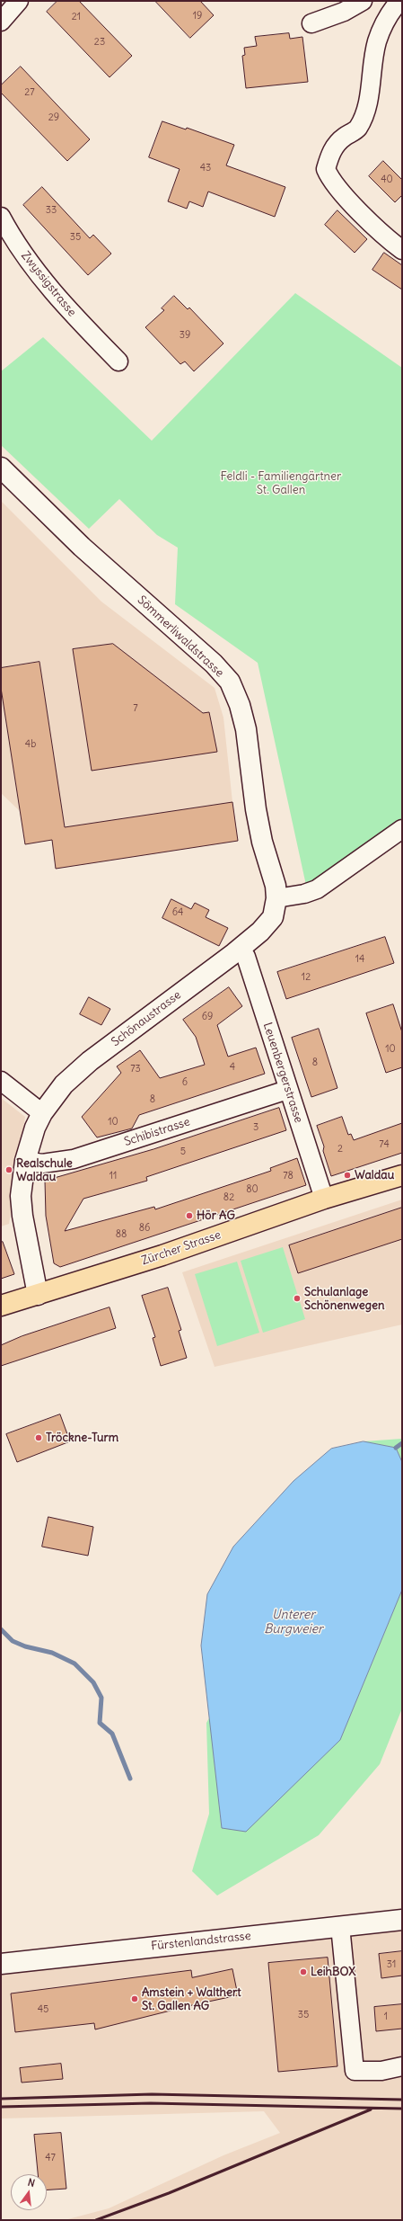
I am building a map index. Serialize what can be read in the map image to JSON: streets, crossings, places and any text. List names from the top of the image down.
{
  "streets": {
    "main road": ["Zürcher Strasse"],
    "street": [
      "Zwyssigstrasse",
      "Sömmerliwaldstrasse",
      "Schönaustrasse",
      "Leuenbergerstrasse",
      "Schibistrasse",
      "Fürstenlandstrasse"
    ]
  },
  "crossings": [
    ["Sömmerliwaldstrasse", "Schönaustrasse"],
    ["Schönaustrasse", "Leuenbergerstrasse"],
    ["Schönaustrasse", "Schibistrasse"],
    ["Schönaustrasse", "Zürcher Strasse"],
    ["Leuenbergerstrasse", "Schibistrasse"],
    ["Leuenbergerstrasse", "Zürcher Strasse"]
  ],
  "water": ["Unterer Burgweier"],
  "parks": ["Feldli - Familiengärtner St. Gallen"],
  "places": [
    "Realschule Waldau",
    "Waldau",
    "Hör AG",
    "Schulanlage Schönenwegen",
    "Tröckne-Turm",
    "LeihBOX",
    "Amstein + Walthert St. Gallen AG"
  ],
  "house_numbers": [
    "19",
    "21",
    "23",
    "27",
    "29",
    "43",
    "40",
    "33",
    "35",
    "39",
    "7",
    "4b",
    "64",
    "14",
    "12",
    "69",
    "10",
    "8",
    "4",
    "73",
    "6",
    "8",
    "10",
    "3",
    "74",
    "2",
    "5",
    "11",
    "78",
    "80",
    "82",
    "86",
    "88",
    "31",
    "45",
    "35",
    "1",
    "47"
  ],
  "north": "top"
}
